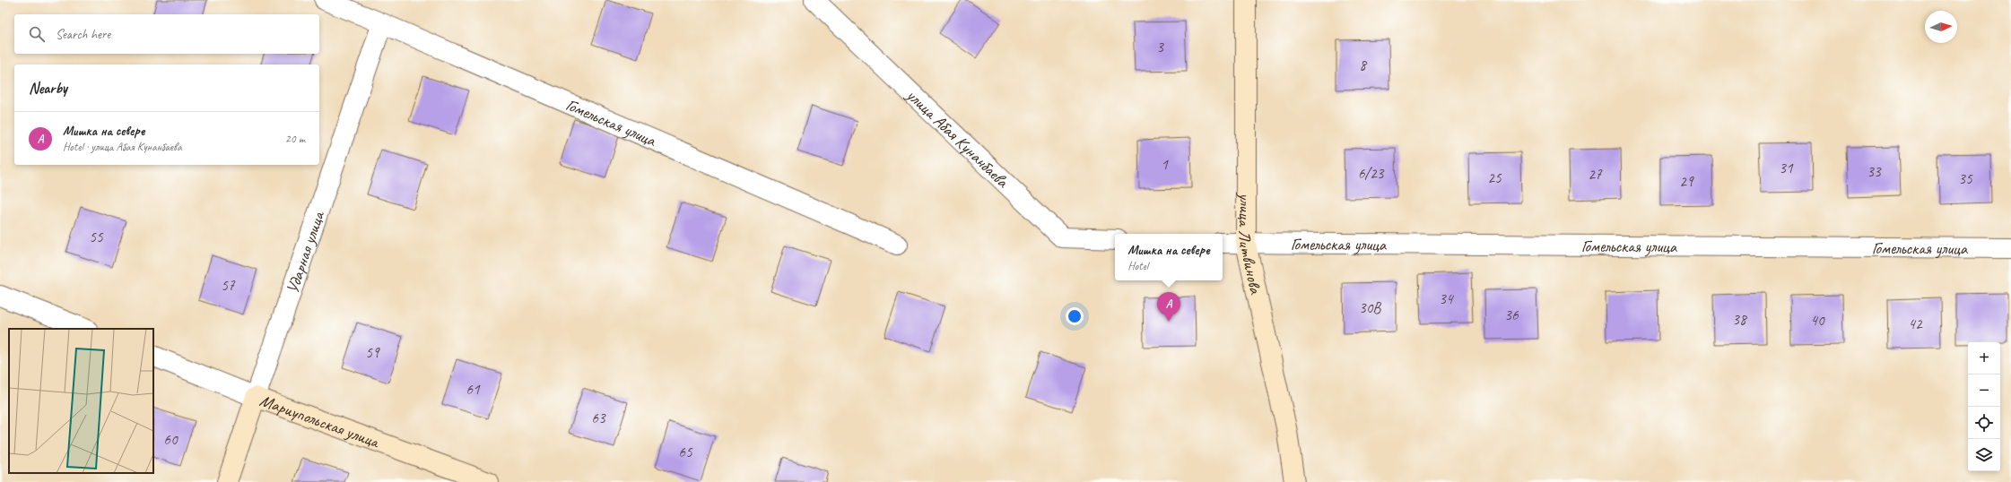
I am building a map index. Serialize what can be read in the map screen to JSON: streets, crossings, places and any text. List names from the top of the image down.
{
  "streets": {
    "street": [
      "Гомельская улица",
      "улица Абая Кунанбаева",
      "улица Литвинова",
      "Ударная улица",
      "Мариупольская улица"
    ]
  },
  "crossings": [
    ["Гомельская улица", "улица Литвинова"],
    ["Гомельская улица", "Ударная улица"],
    ["Ударная улица", "Мариупольская улица"]
  ],
  "house_numbers": [
    "3",
    "8",
    "1",
    "31",
    "33",
    "6/23",
    "27",
    "25",
    "35",
    "29",
    "55",
    "57",
    "34",
    "30В",
    "36",
    "38",
    "40",
    "42",
    "59",
    "61",
    "63",
    "60",
    "65"
  ],
  "north": "right",
  "page": {
    "search": "Search here",
    "heading": "Nearby",
    "list": [
      {
        "mark": "A",
        "name": "Мишка на севере",
        "note": "Hotel · улица Абая Кунанбаева",
        "value": "20 m"
      }
    ],
    "popup": ["Мишка на севере", "Hotel"],
    "pins": "A",
    "map_buttons": ["+", "−"]
  }
}
